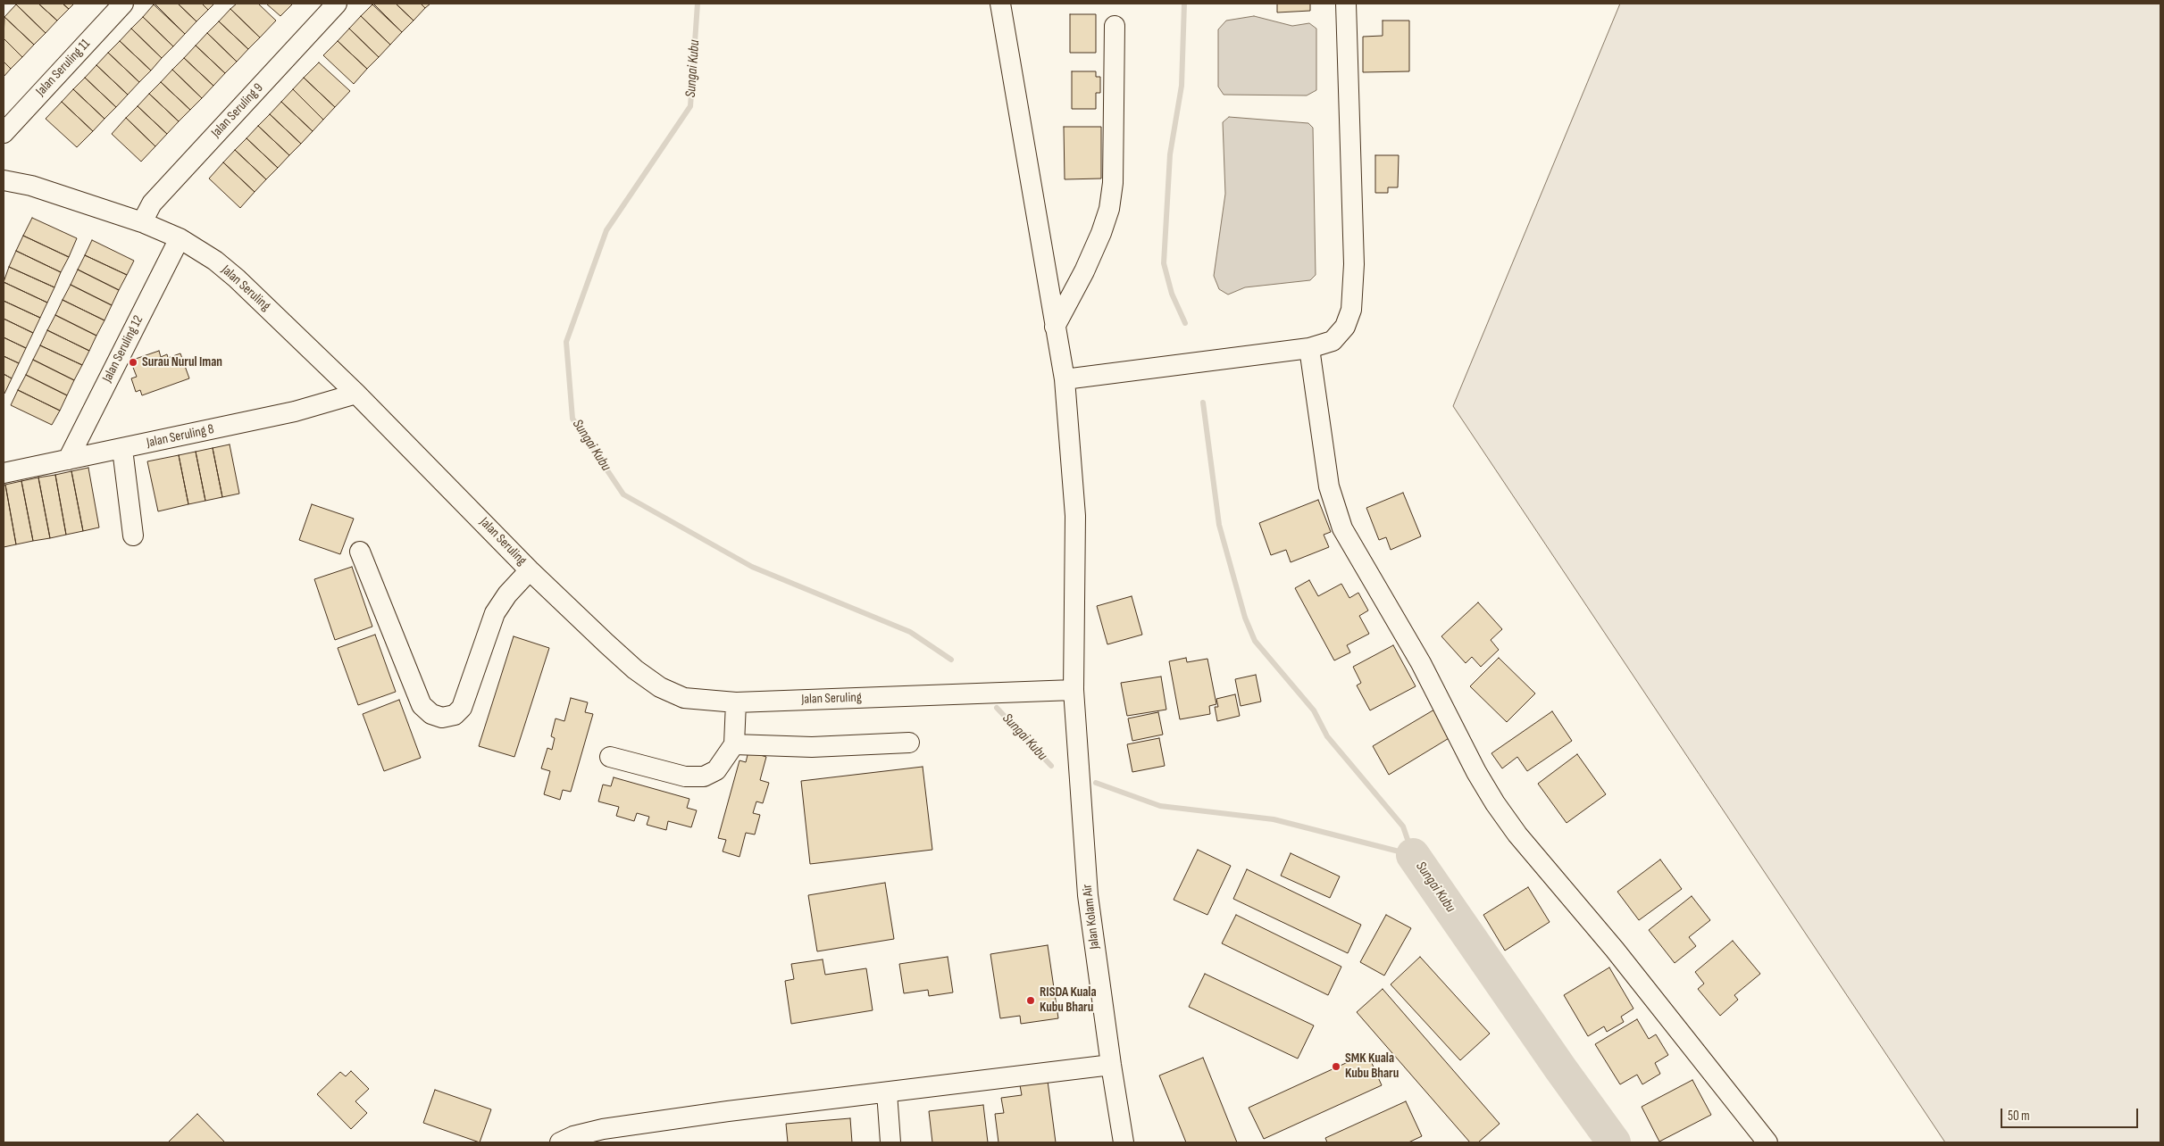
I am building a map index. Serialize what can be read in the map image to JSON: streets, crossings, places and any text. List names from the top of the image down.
{
  "streets": {
    "street": [
      "Jalan Seruling 11",
      "Jalan Seruling 9",
      "Jalan Seruling",
      "Jalan Seruling 12",
      "Jalan Seruling 8",
      "Jalan Kolam Air"
    ]
  },
  "crossings": [
    ["Jalan Seruling 9", "Jalan Seruling"],
    ["Jalan Seruling", "Jalan Seruling 12"],
    ["Jalan Seruling", "Jalan Seruling 8"],
    ["Jalan Seruling", "Jalan Kolam Air"],
    ["Jalan Seruling 12", "Jalan Seruling 8"]
  ],
  "water": ["Sungai Kubu"],
  "places": ["Surau Nurul Iman", "RISDA Kuala Kubu Bharu", "SMK Kuala Kubu Bharu"],
  "scale_bar": "50 m"
}
